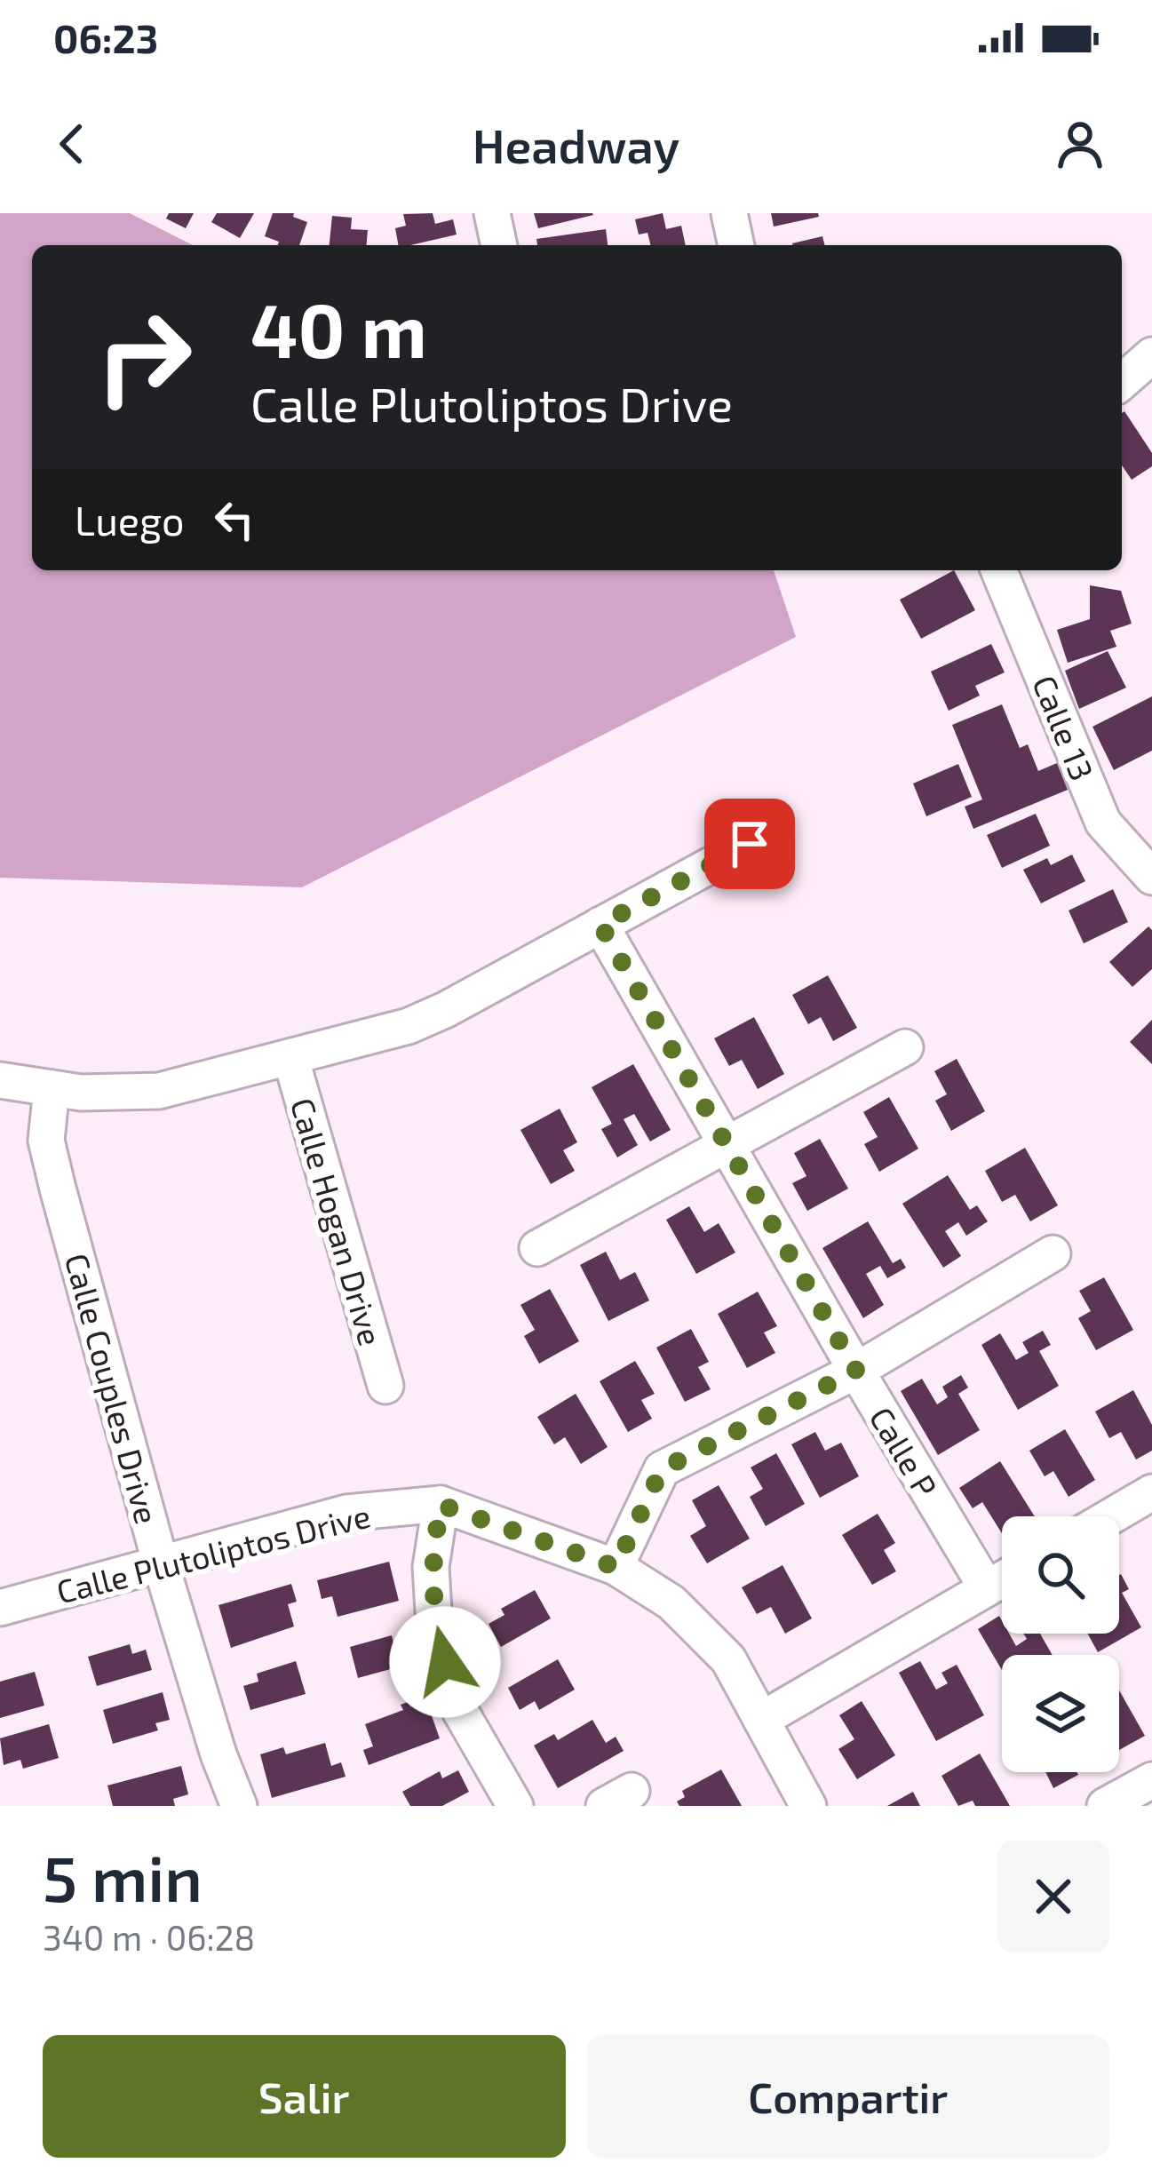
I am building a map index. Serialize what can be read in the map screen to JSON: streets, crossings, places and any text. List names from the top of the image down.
{
  "streets": {
    "street": [
      "Calle 13",
      "Calle Hogan Drive",
      "Calle Couples Drive",
      "Calle P",
      "Calle Plutoliptos Drive"
    ]
  },
  "crossings": [
    ["Calle Couples Drive", "Calle Plutoliptos Drive"]
  ],
  "page": {
    "status": "06:23",
    "header": "Headway",
    "turn": ["40 m", "Calle Plutoliptos Drive"],
    "then": "Luego",
    "heading": ["5 min", "340 m · 06:28"],
    "buttons": ["Salir", "Compartir"]
  }
}
